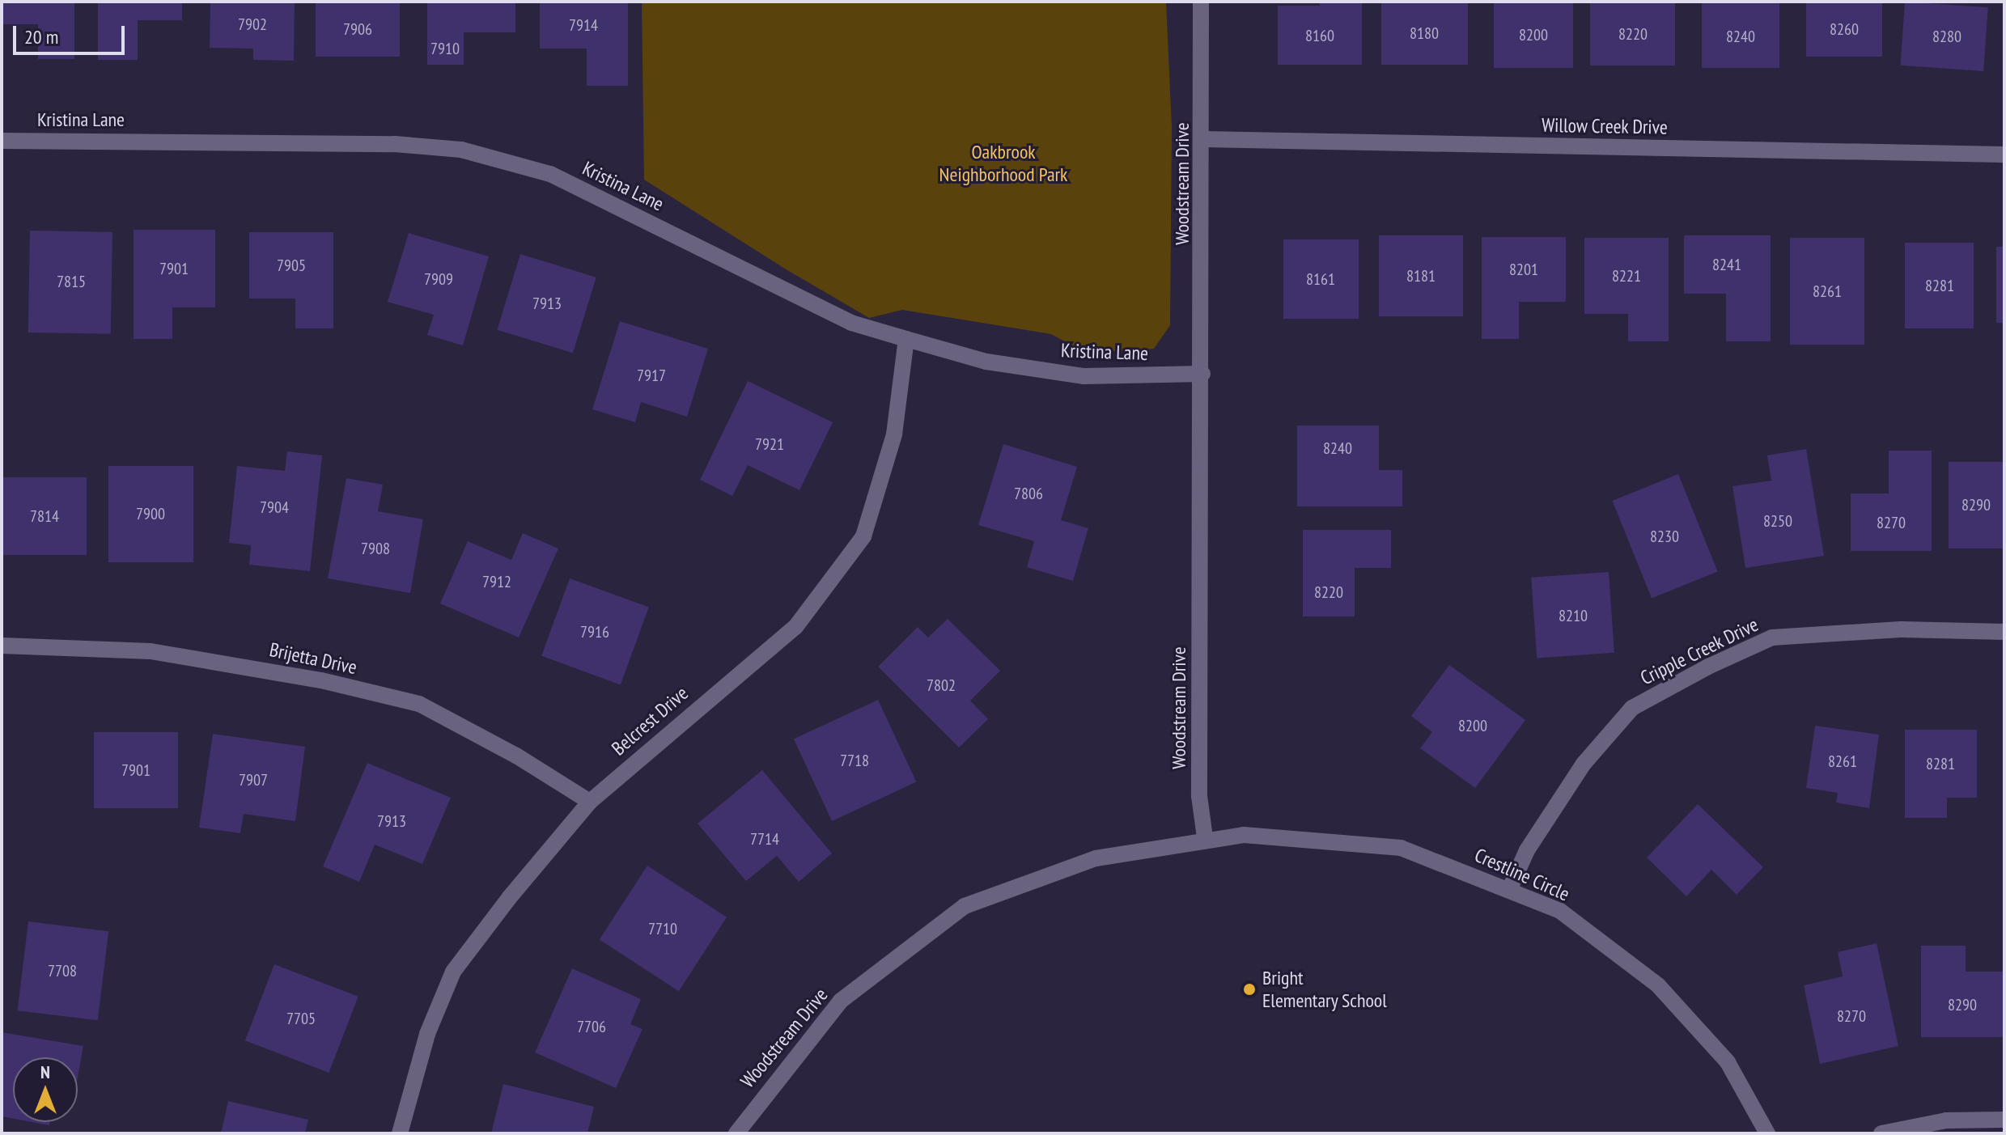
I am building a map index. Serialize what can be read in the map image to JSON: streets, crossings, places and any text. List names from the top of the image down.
{
  "streets": {
    "street": [
      "Kristina Lane",
      "Willow Creek Drive",
      "Woodstream Drive",
      "Cripple Creek Drive",
      "Brijetta Drive",
      "Belcrest Drive",
      "Crestline Circle"
    ]
  },
  "crossings": [
    ["Kristina Lane", "Woodstream Drive"],
    ["Kristina Lane", "Belcrest Drive"],
    ["Willow Creek Drive", "Woodstream Drive"],
    ["Woodstream Drive", "Crestline Circle"],
    ["Cripple Creek Drive", "Crestline Circle"],
    ["Brijetta Drive", "Belcrest Drive"]
  ],
  "parks": ["Oakbrook Neighborhood Park"],
  "places": ["Bright Elementary School"],
  "house_numbers": [
    "7902",
    "7914",
    "7906",
    "8260",
    "8180",
    "8220",
    "8200",
    "8160",
    "8240",
    "8280",
    "7910",
    "8241",
    "7905",
    "7901",
    "8201",
    "8181",
    "8221",
    "7909",
    "8161",
    "7815",
    "8281",
    "8261",
    "7913",
    "7917",
    "7921",
    "8240",
    "7806",
    "8290",
    "7904",
    "7900",
    "7814",
    "8250",
    "8270",
    "8230",
    "7908",
    "7912",
    "8220",
    "8210",
    "7916",
    "7802",
    "8200",
    "7718",
    "8261",
    "8281",
    "7901",
    "7907",
    "7913",
    "7714",
    "7710",
    "7708",
    "8290",
    "8270",
    "7705",
    "7706"
  ],
  "scale_bar": "20 m",
  "north": "top"
}
